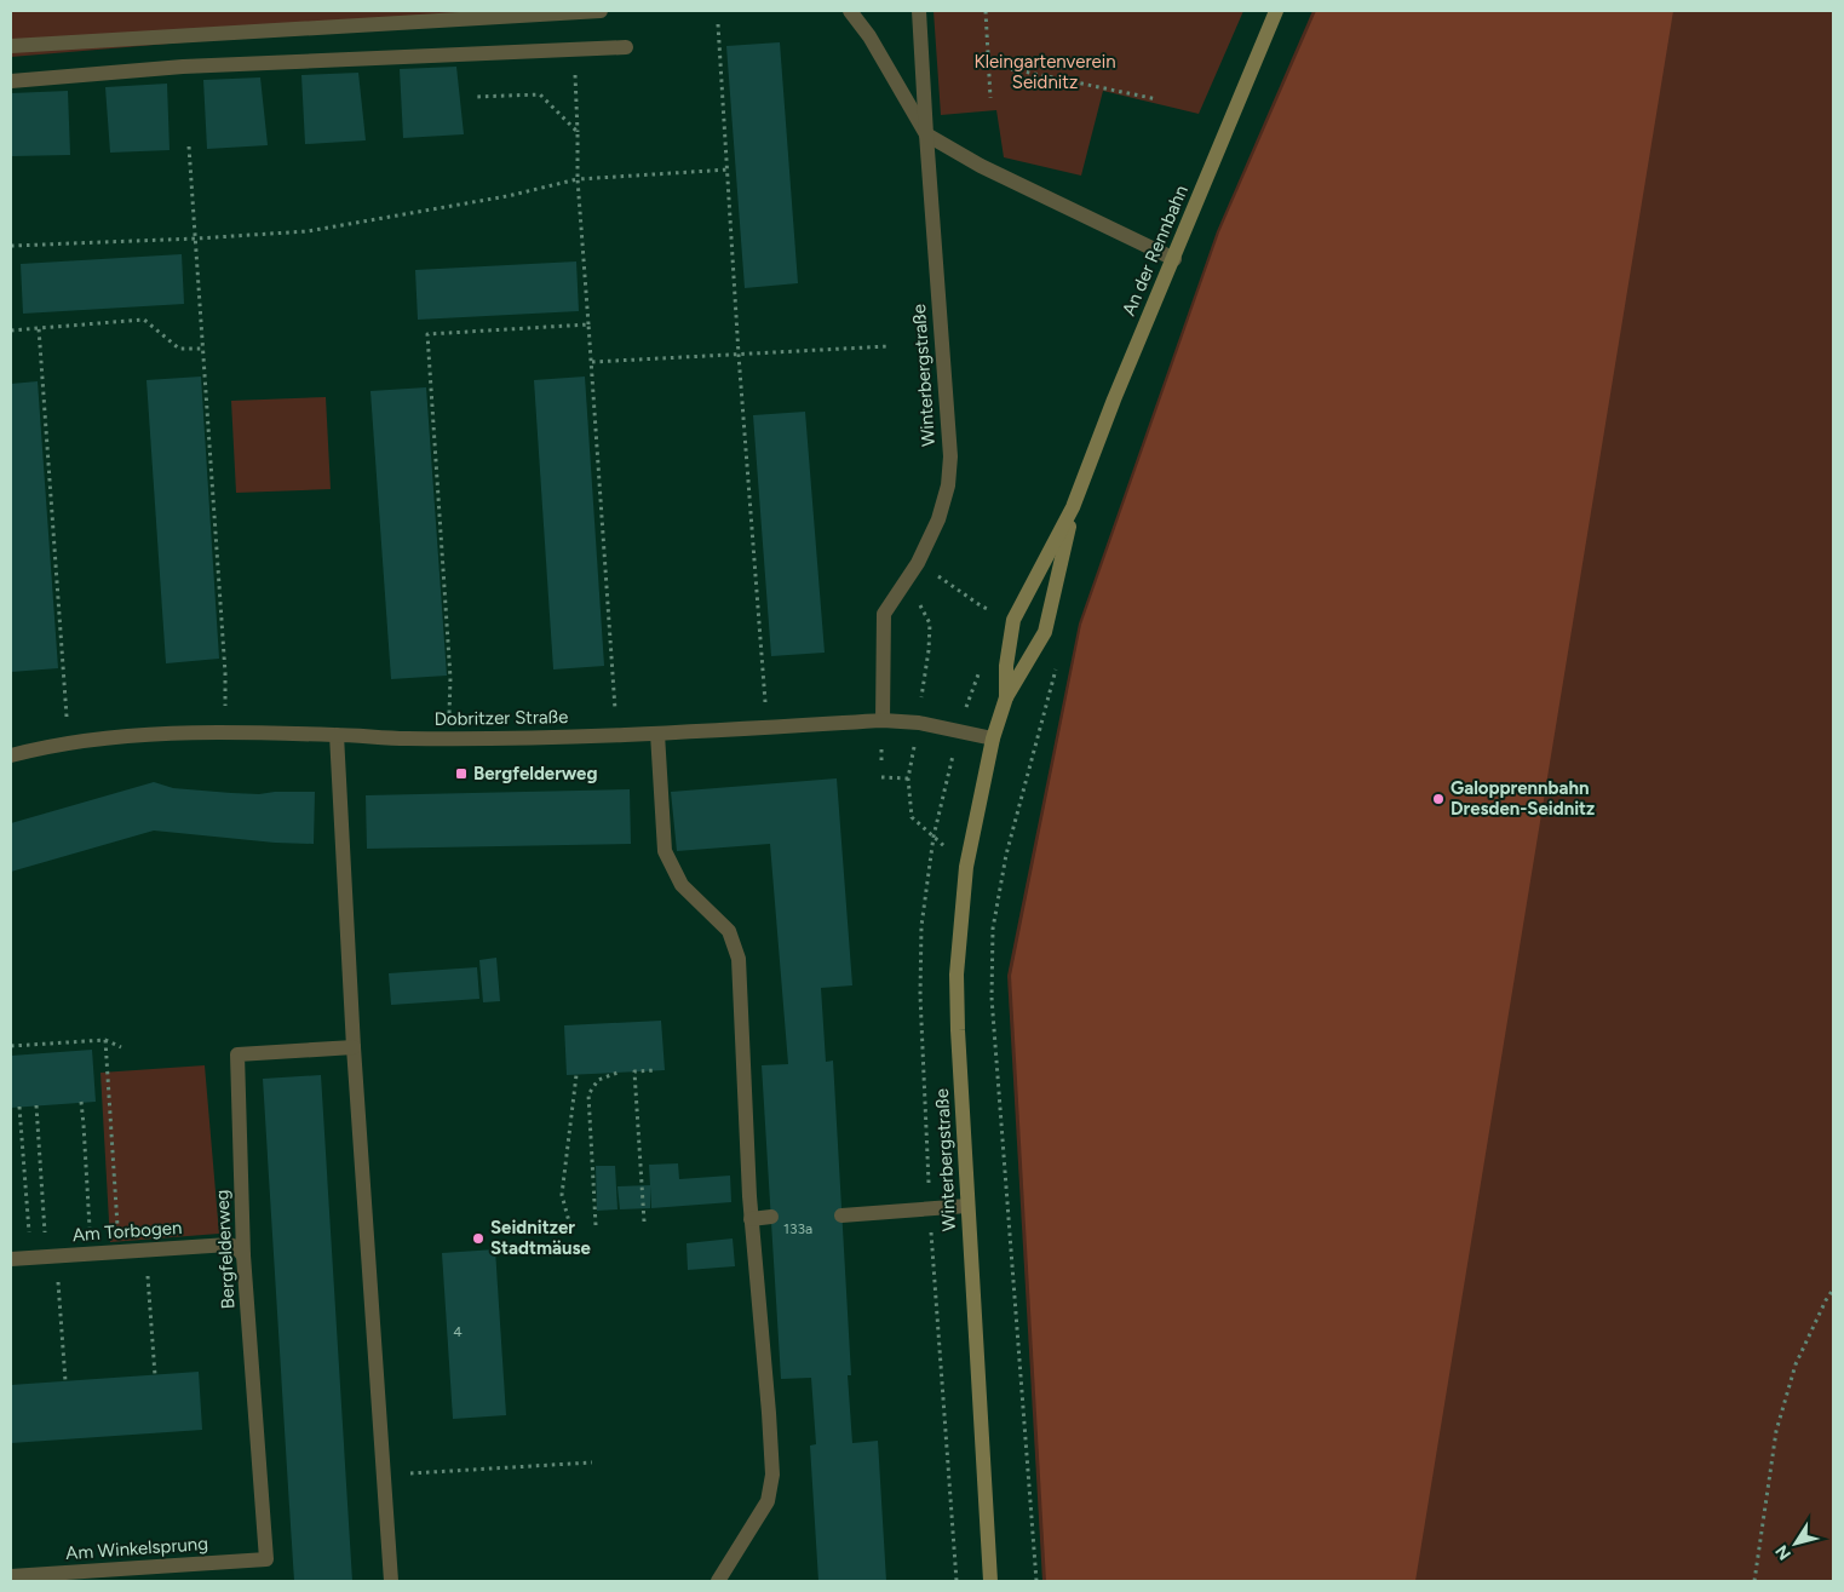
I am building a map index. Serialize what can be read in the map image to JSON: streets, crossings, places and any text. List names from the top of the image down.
{
  "streets": {
    "main road": ["An der Rennbahn", "Winterbergstraße"],
    "street": [
      "Dobritzer Straße",
      "Am Torbogen",
      "Bergfelderweg",
      "Am Winkelsprung"
    ]
  },
  "crossings": [
    ["An der Rennbahn", "Winterbergstraße"],
    ["An der Rennbahn", "Dobritzer Straße"],
    ["Winterbergstraße", "Dobritzer Straße"],
    ["Am Torbogen", "Bergfelderweg"],
    ["Bergfelderweg", "Am Winkelsprung"]
  ],
  "parks": ["Kleingartenverein Seidnitz"],
  "places": {
    "transit": ["Bergfelderweg"],
    "other": ["Galopprennbahn Dresden-Seidnitz", "Seidnitzer Stadtmäuse"]
  },
  "house_numbers": ["133a", "4"],
  "north": "bottom left"
}
